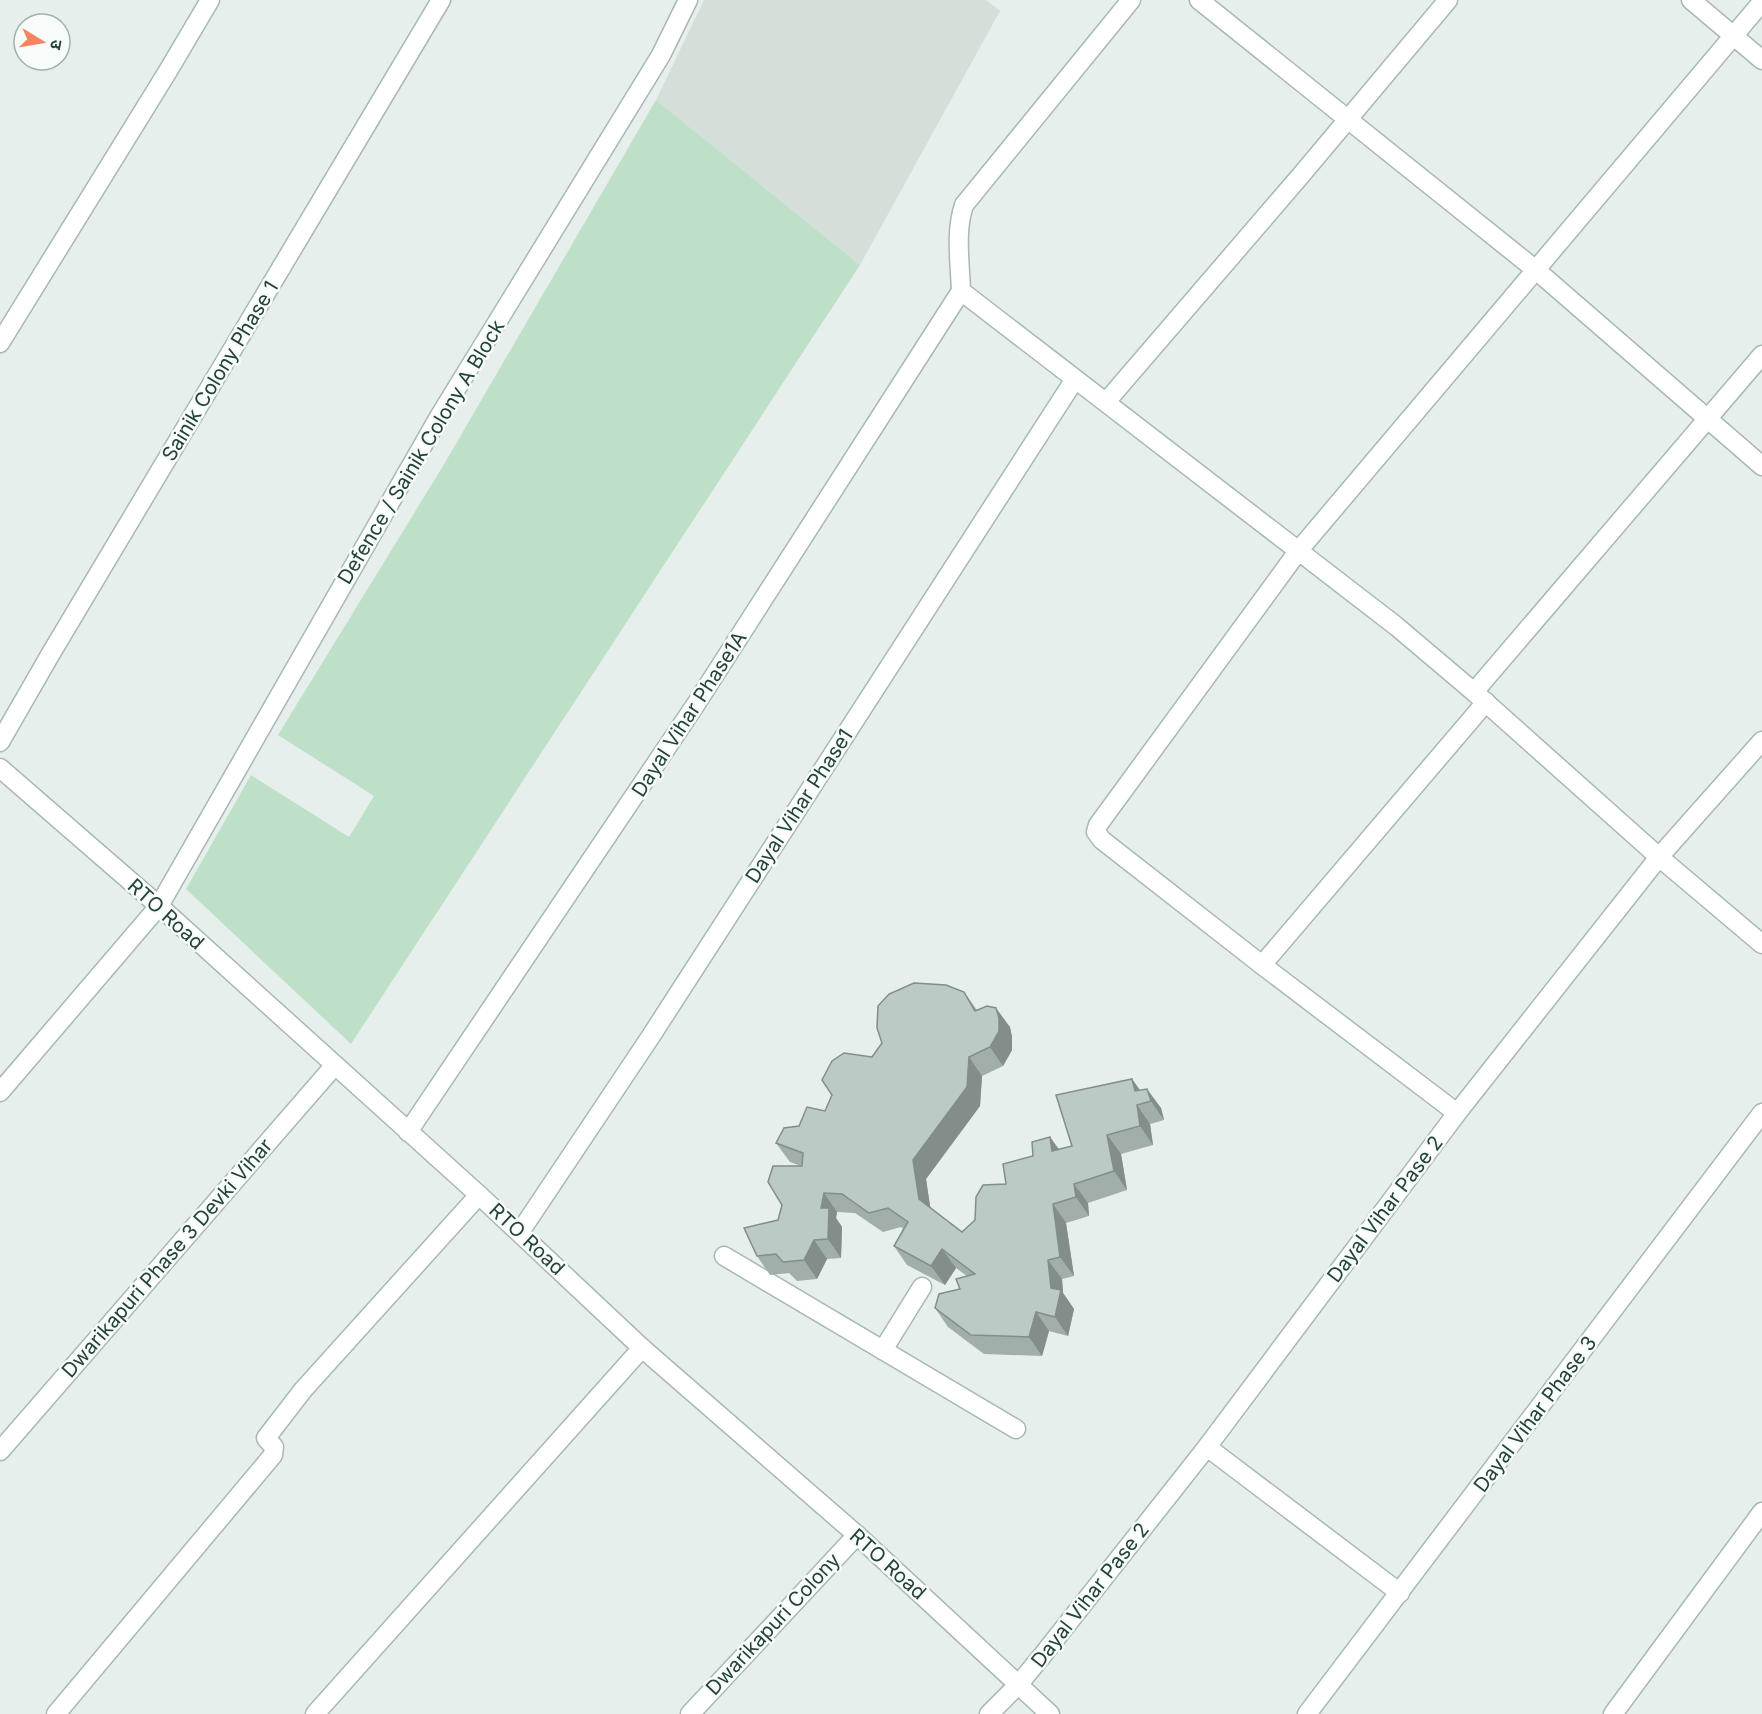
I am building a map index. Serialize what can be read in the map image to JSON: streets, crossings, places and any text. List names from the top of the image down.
{
  "streets": {
    "street": [
      "Sainik Colony Phase 1",
      "Defence / Sainik Colony A Block",
      "Dayal Vihar Phase1A",
      "Dayal Vihar Phase1",
      "RTO Road",
      "Dayal Vihar Pase 2",
      "Dwarikapuri Phase 3 Devki Vihar",
      "Dayal Vihar Phase 3",
      "Dwarikapuri Colony"
    ]
  },
  "crossings": [
    ["Defence / Sainik Colony A Block", "RTO Road"],
    ["Dayal Vihar Phase1A", "RTO Road"],
    ["Dayal Vihar Phase1", "RTO Road"],
    ["RTO Road", "Dayal Vihar Pase 2"],
    ["RTO Road", "Dwarikapuri Phase 3 Devki Vihar"],
    ["RTO Road", "Dwarikapuri Colony"]
  ],
  "north": "right"
}
